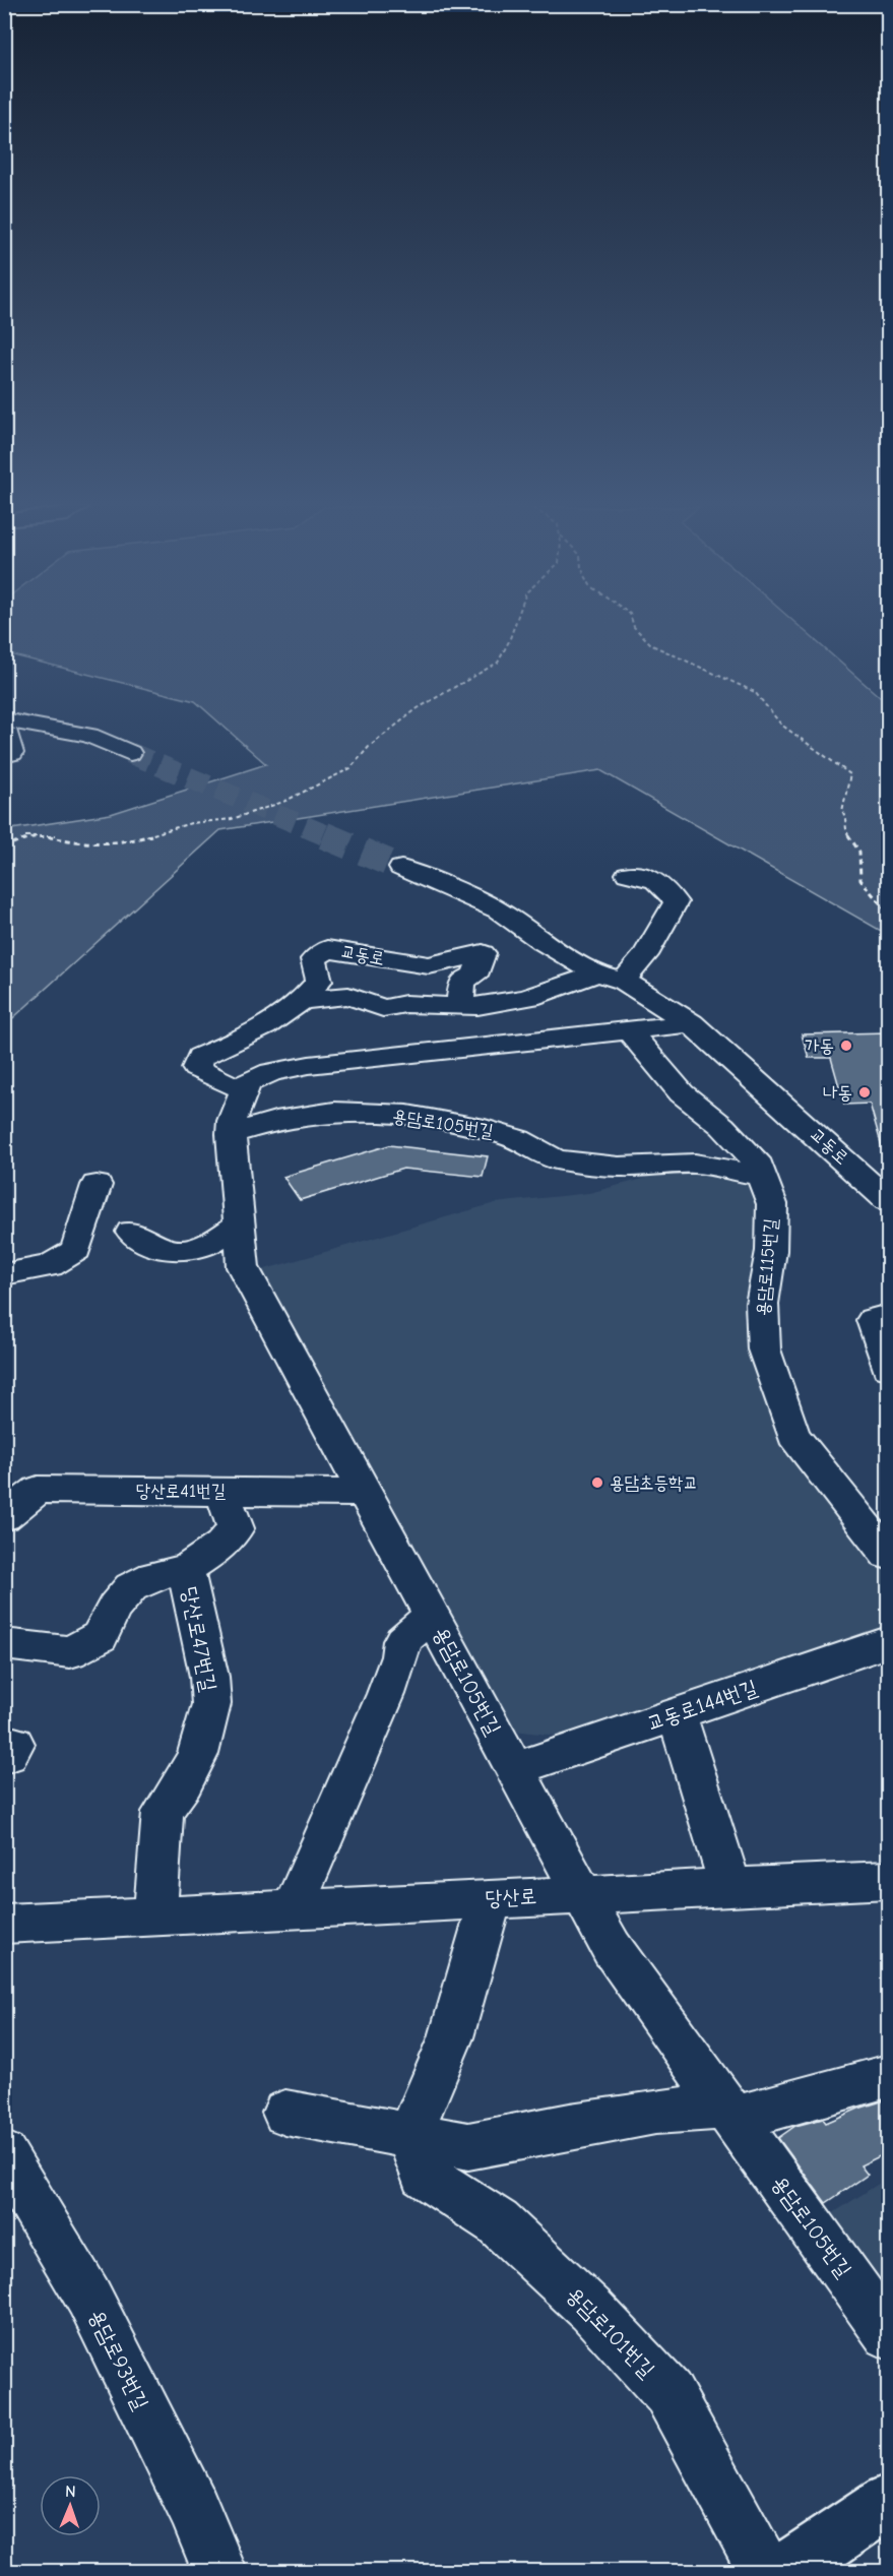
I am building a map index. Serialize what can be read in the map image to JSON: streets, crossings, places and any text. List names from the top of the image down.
{
  "streets": {
    "street": [
      "교동로",
      "용담로105번길",
      "용담로115번길",
      "당산로41번길",
      "당산로47번길",
      "교동로144번길",
      "당산로",
      "용담로101번길",
      "용담로93번길"
    ]
  },
  "crossings": [
    ["용담로105번길", "용담로115번길"],
    ["용담로105번길", "당산로41번길"],
    ["용담로105번길", "교동로144번길"],
    ["용담로105번길", "당산로"],
    ["당산로41번길", "당산로47번길"],
    ["당산로47번길", "당산로"]
  ],
  "places": ["가동", "나동", "용담초등학교"],
  "north": "top"
}
